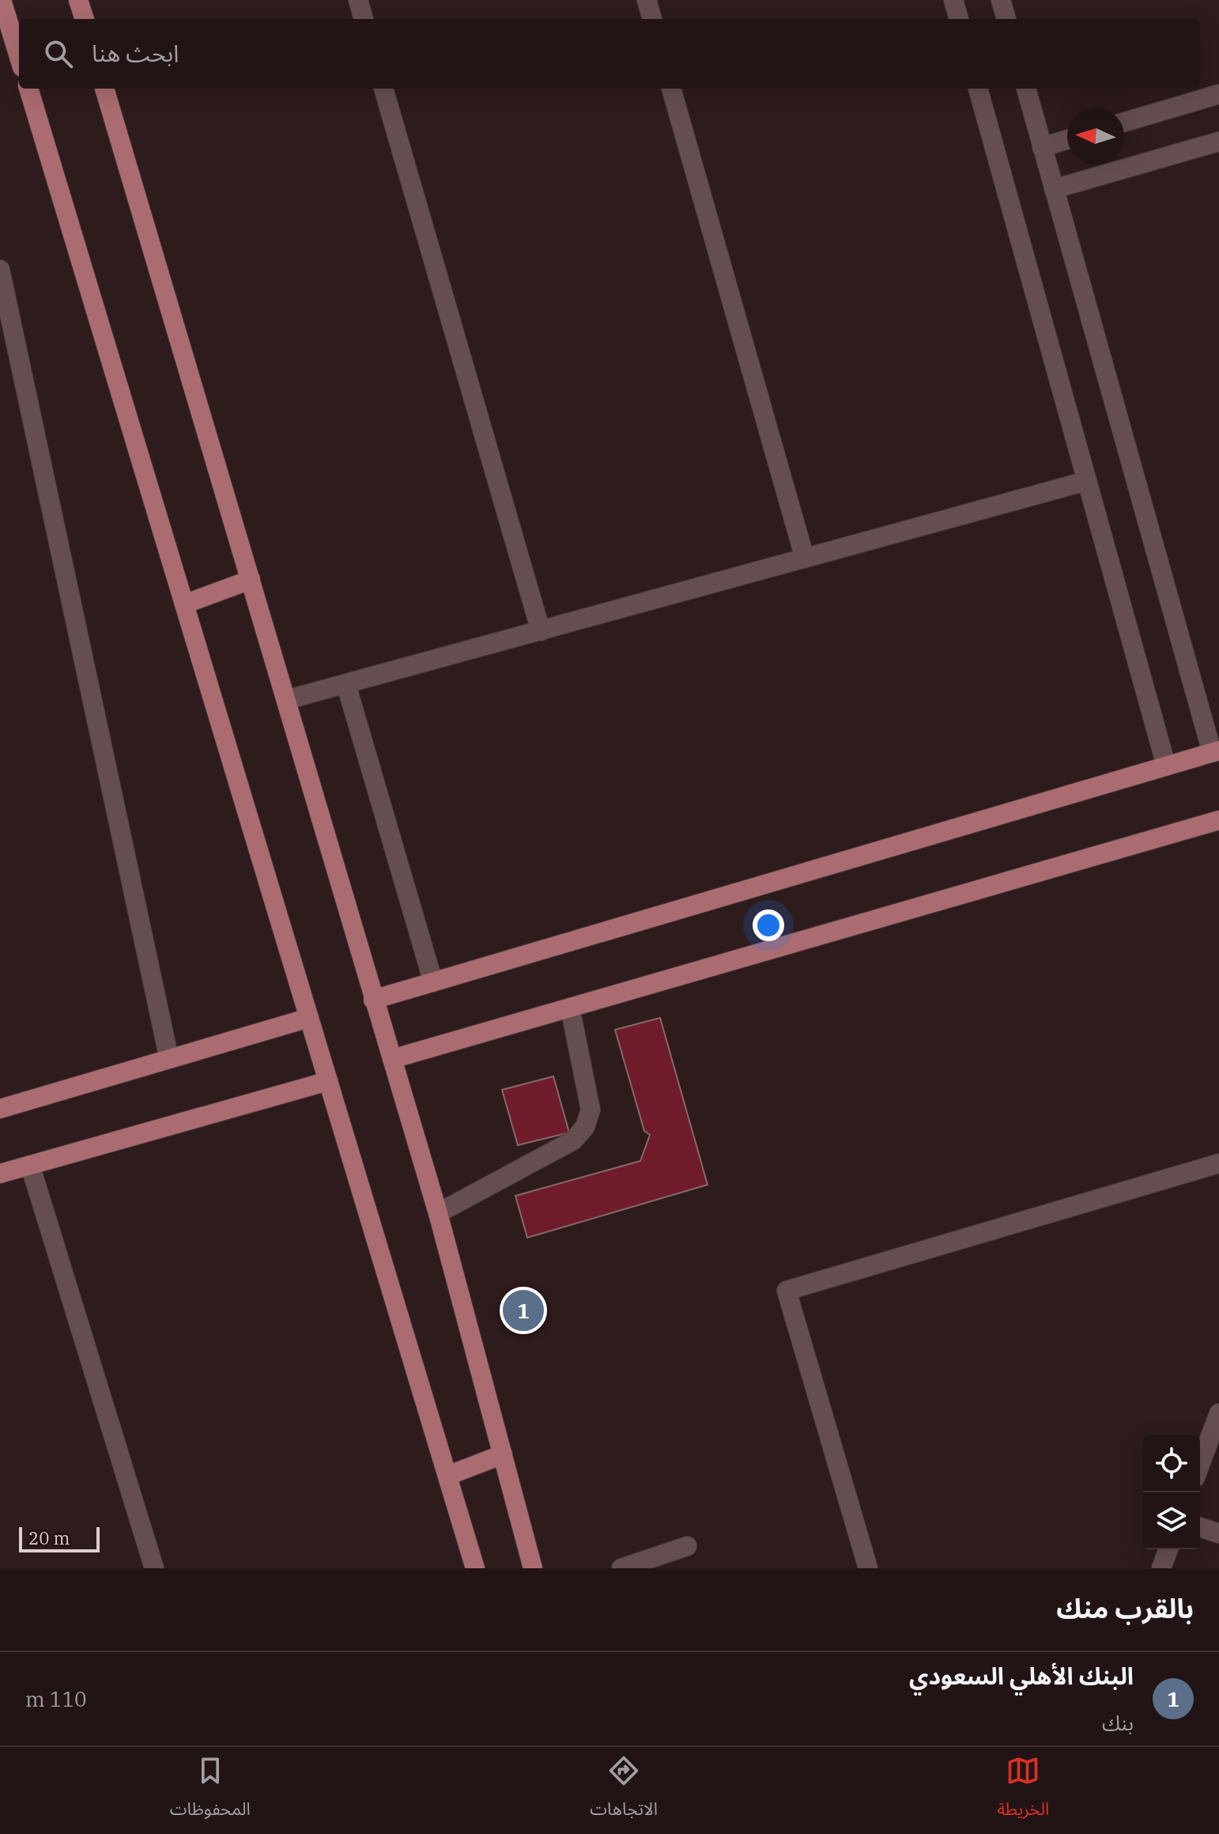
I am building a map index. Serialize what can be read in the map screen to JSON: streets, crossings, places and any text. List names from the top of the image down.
{
  "scale_bar": "20 m",
  "north": "left",
  "page": {
    "search": "ابحث هنا",
    "pins": "1",
    "scale": "20 m",
    "heading": "بالقرب منك",
    "list": [
      {
        "mark": "1",
        "name": "البنك الأهلي السعودي",
        "note": "بنك",
        "value": "110 m"
      }
    ],
    "nav": ["الخريطة", "الاتجاهات", "المحفوظات"]
  }
}
